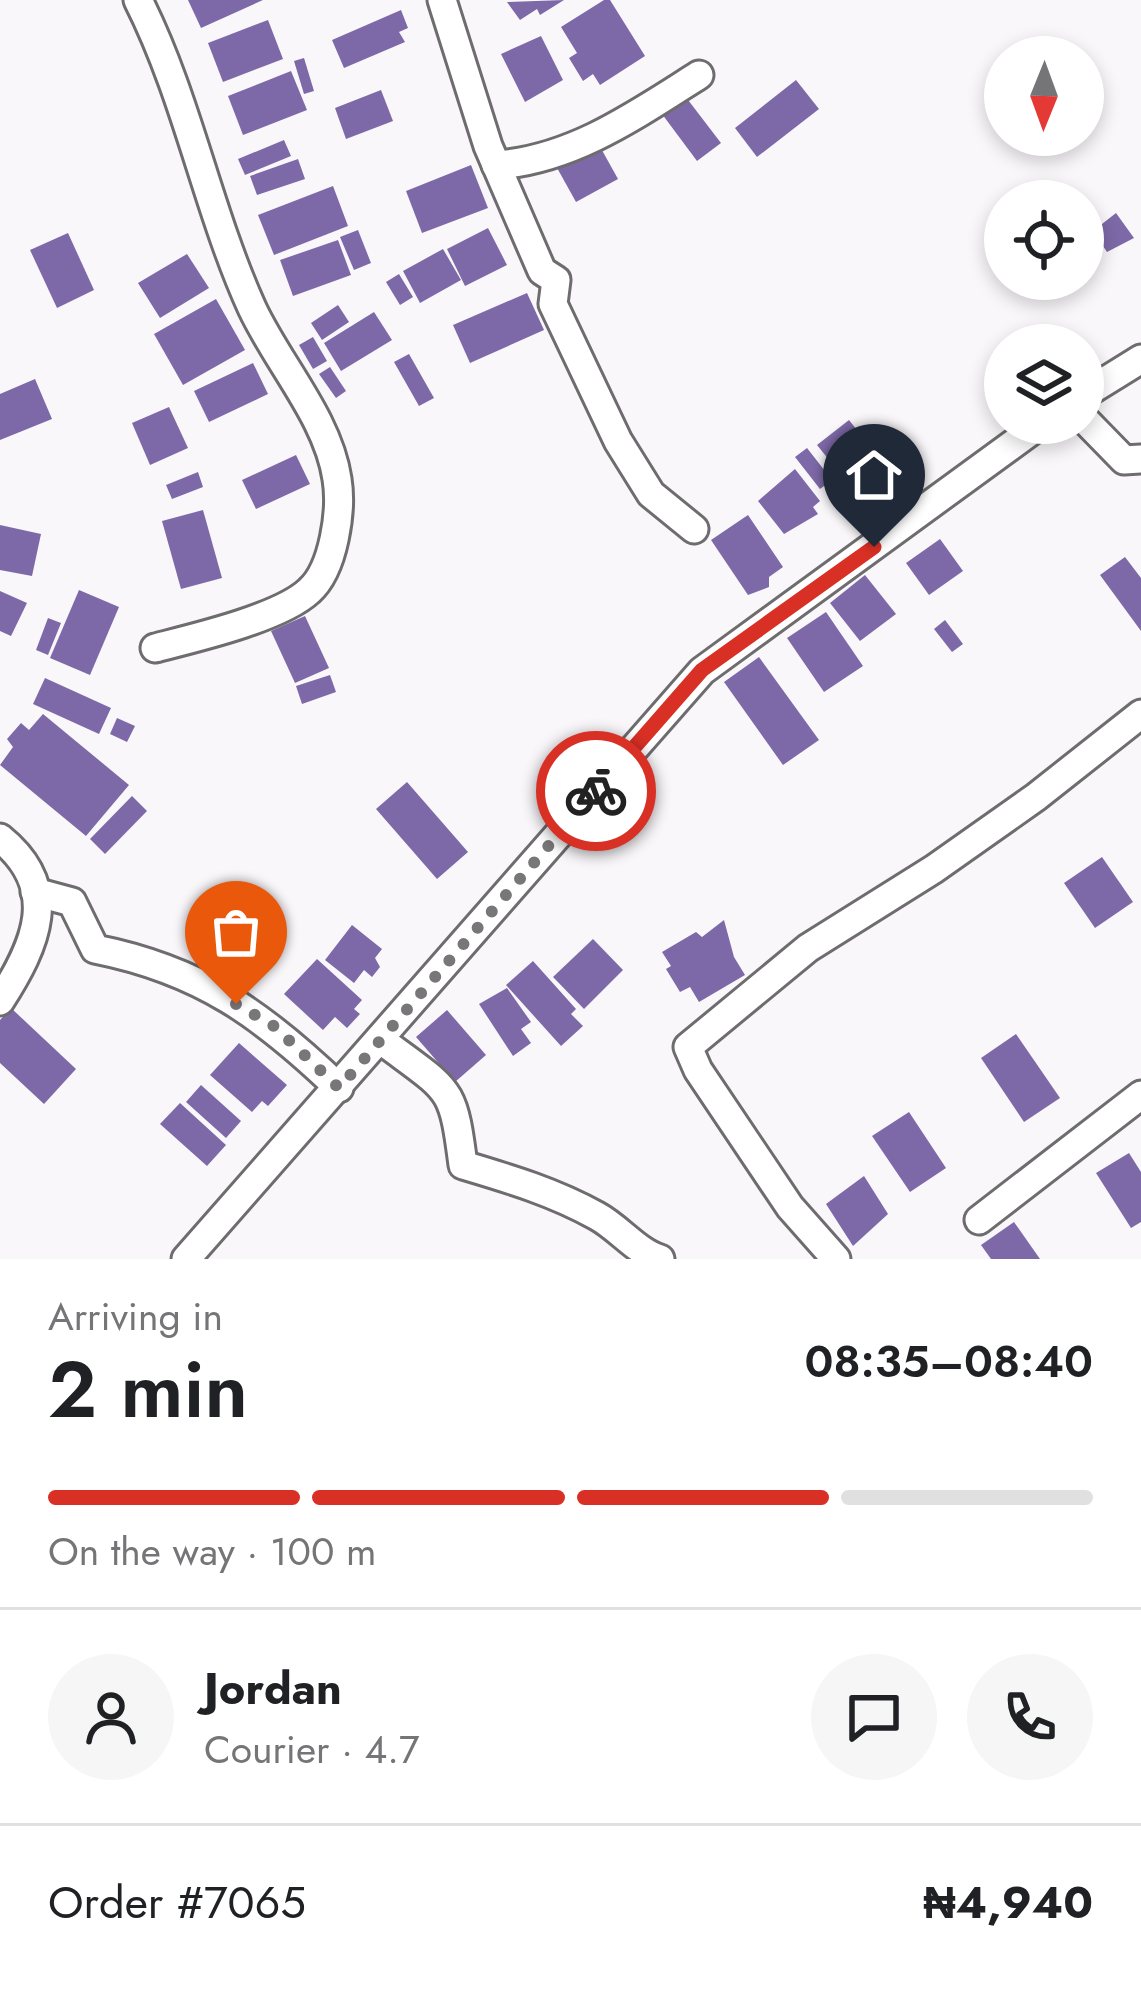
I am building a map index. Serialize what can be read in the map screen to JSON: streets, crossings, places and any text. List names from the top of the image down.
{
  "north": "bottom",
  "page": {
    "heading": ["2 min", "Arriving in", "08:35–08:40"],
    "panel": [
      "Jordan",
      "Courier · 4.7",
      "Order #7065",
      "₦4,940"
    ],
    "bar": "On the way · 100 m"
  }
}
